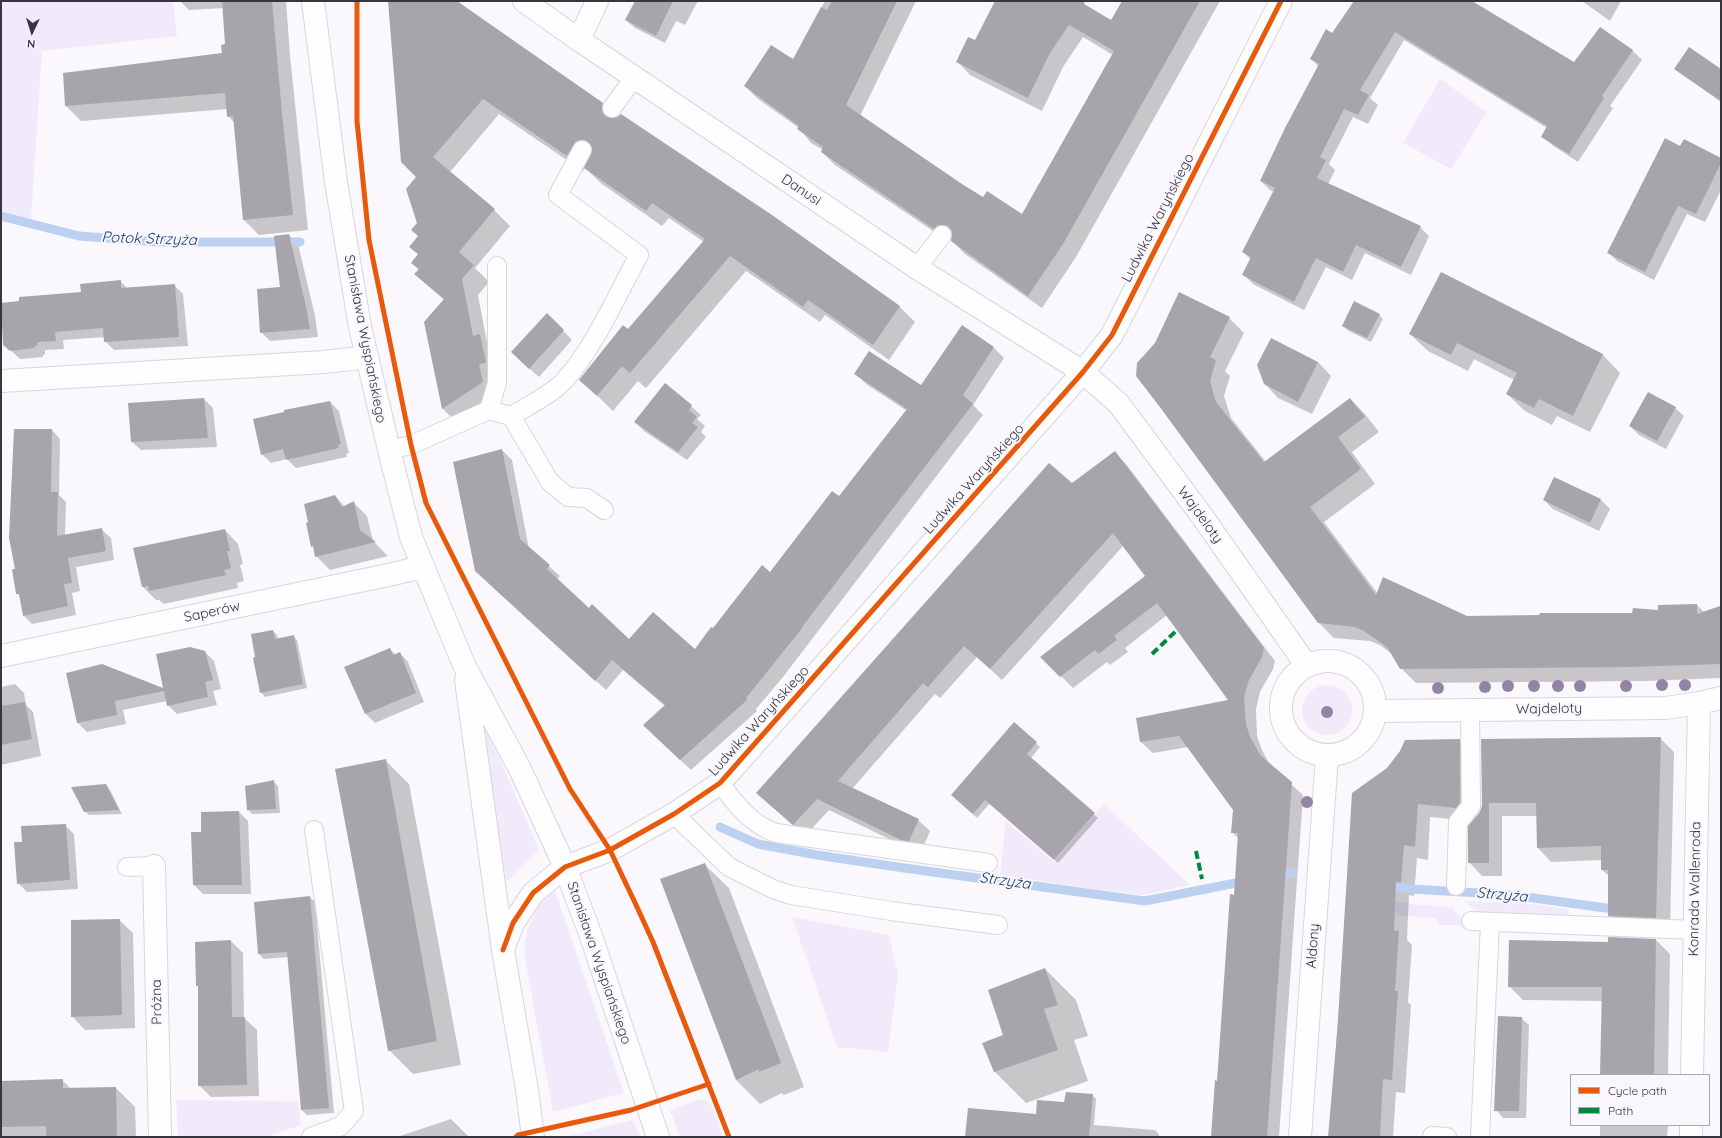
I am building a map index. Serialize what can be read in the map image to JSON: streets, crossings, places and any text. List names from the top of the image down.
{
  "streets": {
    "street": [
      "Danusi",
      "Ludwika Waryńskiego",
      "Stanisława Wyspiańskiego",
      "Wajdeloty",
      "Saperów",
      "Konrada Wallenroda",
      "Aldony",
      "Próżna"
    ]
  },
  "crossings": [
    ["Danusi", "Ludwika Waryńskiego"],
    ["Danusi", "Wajdeloty"],
    ["Ludwika Waryńskiego", "Stanisława Wyspiańskiego"],
    ["Ludwika Waryńskiego", "Wajdeloty"],
    ["Stanisława Wyspiańskiego", "Saperów"],
    ["Wajdeloty", "Konrada Wallenroda"],
    ["Wajdeloty", "Aldony"]
  ],
  "water": ["Potok Strzyża", "Strzyża"],
  "legend": ["Cycle path", "Path"],
  "north": "bottom"
}
